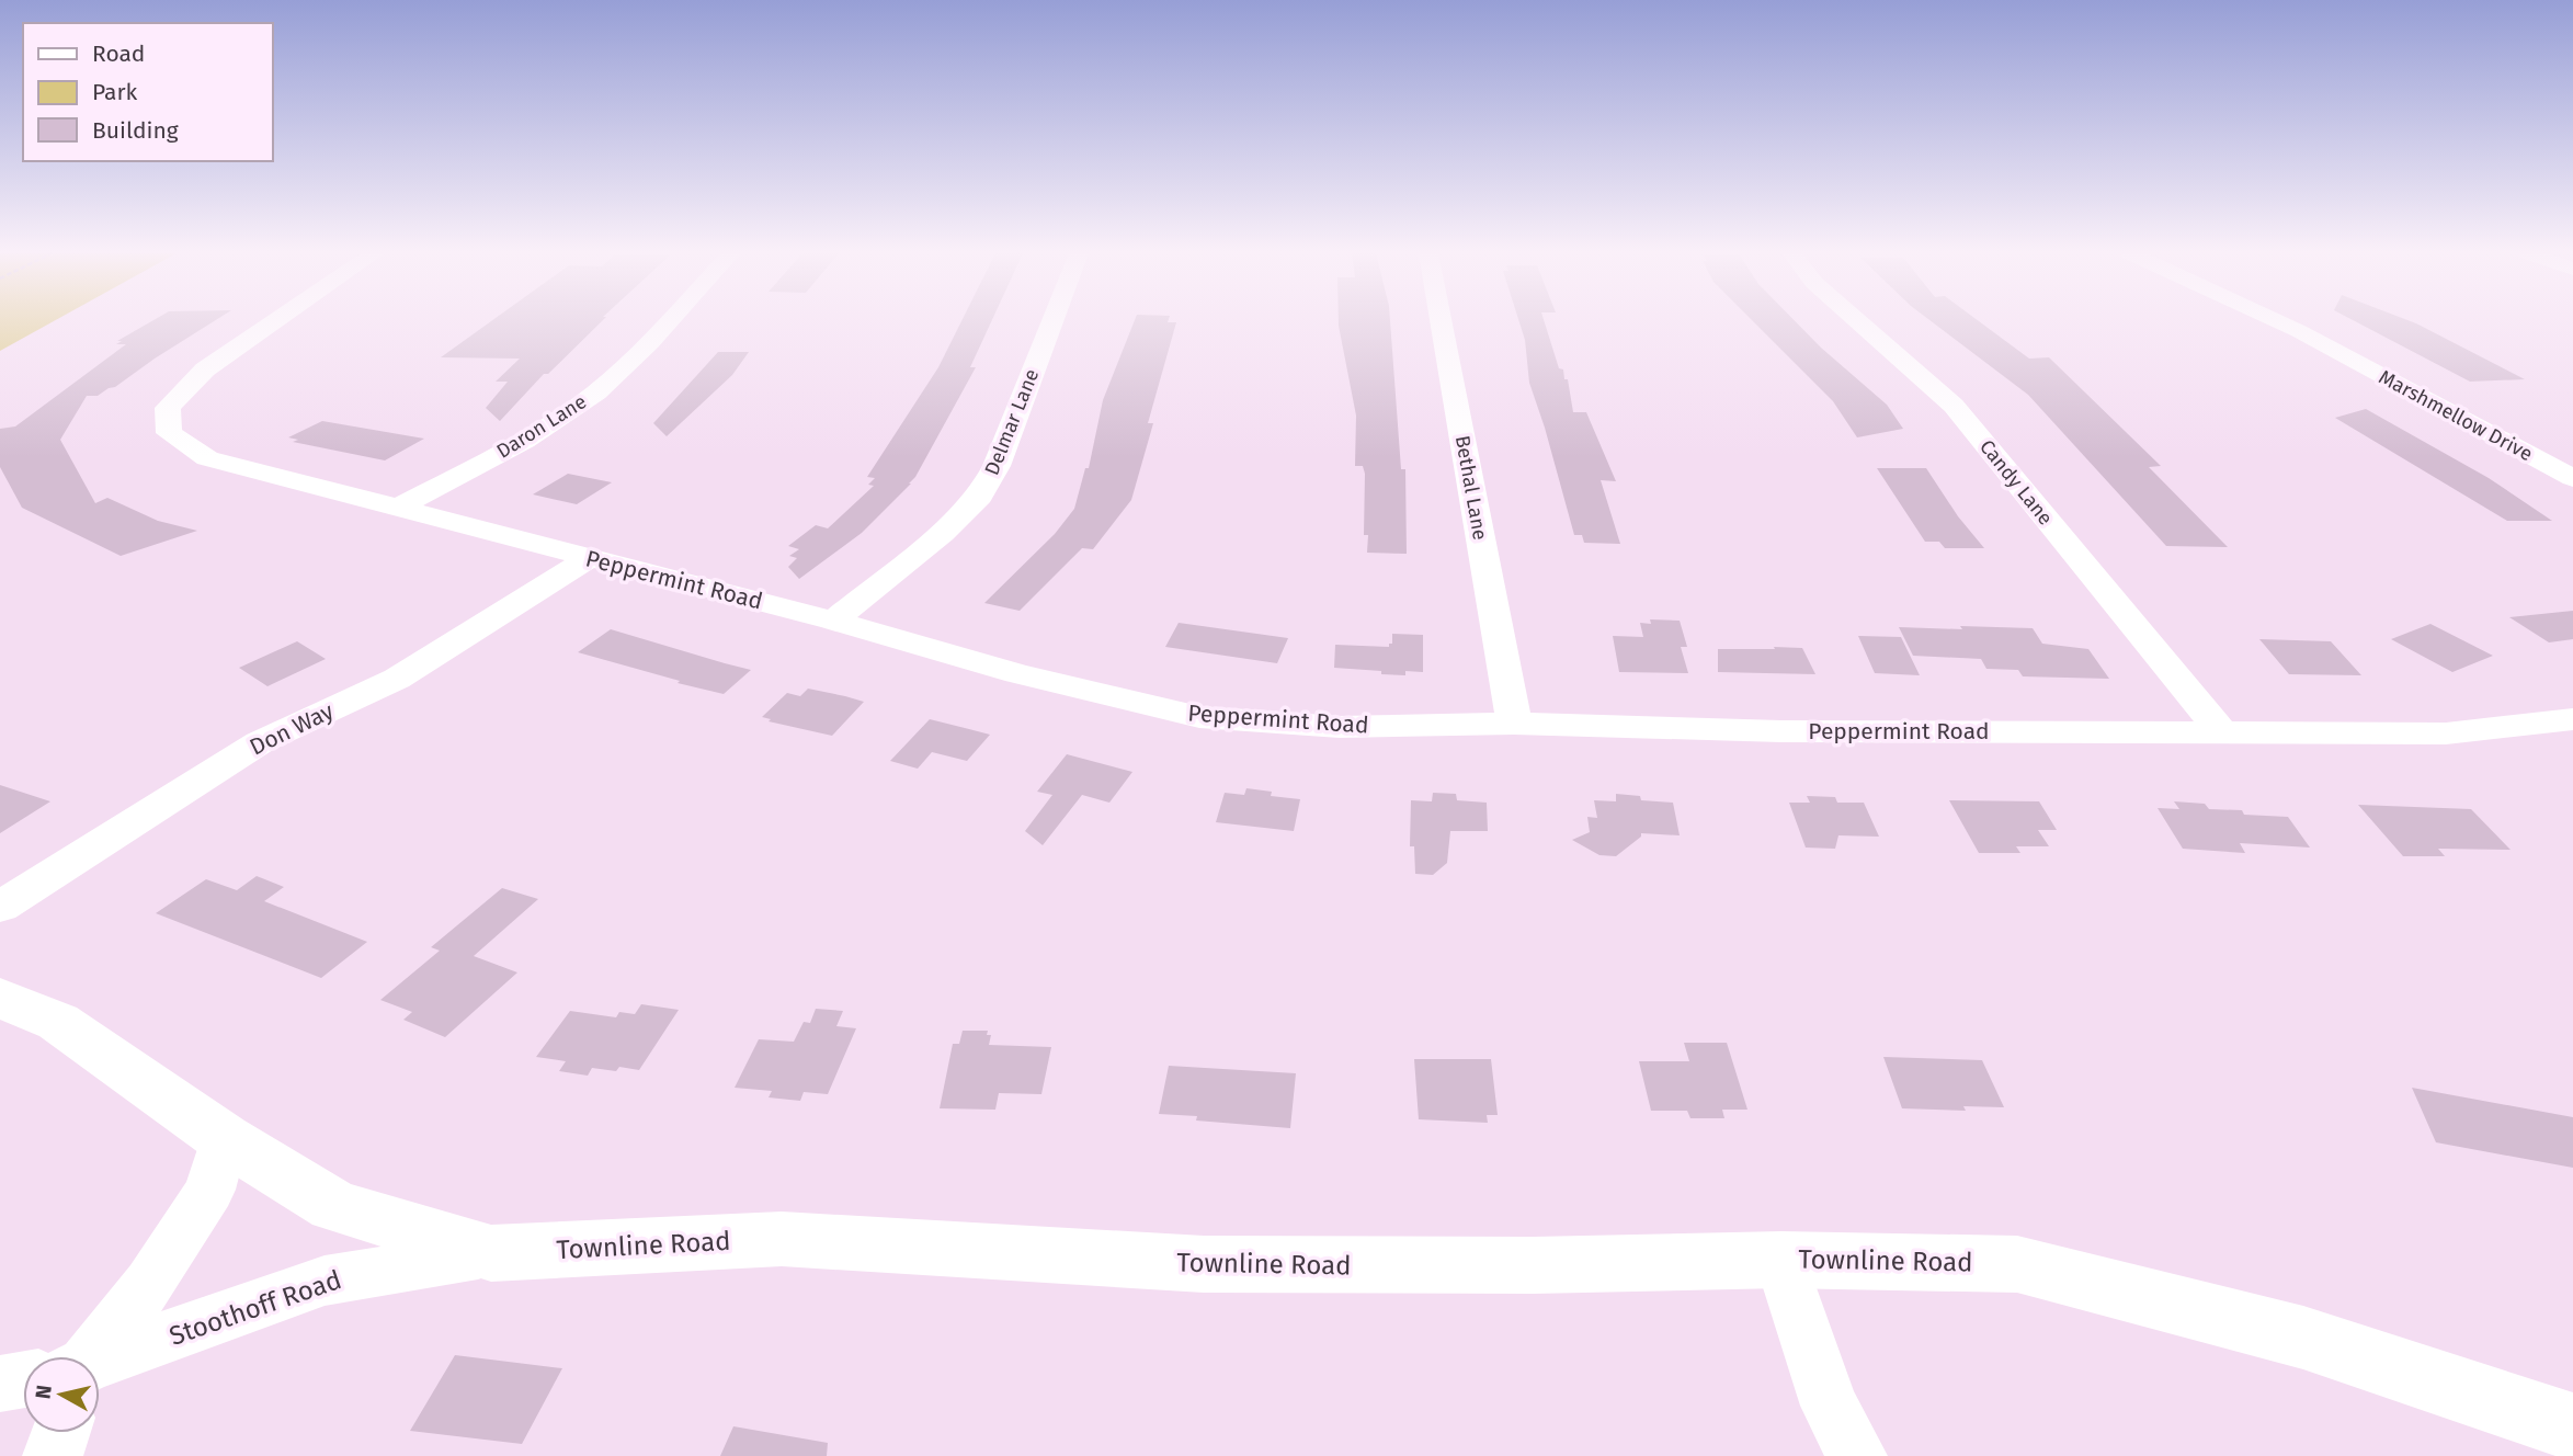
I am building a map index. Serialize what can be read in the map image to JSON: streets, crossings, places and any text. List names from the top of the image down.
{
  "streets": {
    "main road": ["Townline Road"],
    "street": [
      "Marshmellow Drive",
      "Delmar Lane",
      "Daron Lane",
      "Candy Lane",
      "Bethal Lane",
      "Peppermint Road",
      "Don Way",
      "Stoothoff Road"
    ]
  },
  "crossings": [
    ["Delmar Lane", "Peppermint Road"],
    ["Daron Lane", "Peppermint Road"],
    ["Candy Lane", "Peppermint Road"],
    ["Bethal Lane", "Peppermint Road"],
    ["Peppermint Road", "Don Way"],
    ["Townline Road", "Stoothoff Road"]
  ],
  "legend": ["Road", "Park", "Building"],
  "north": "left"
}
